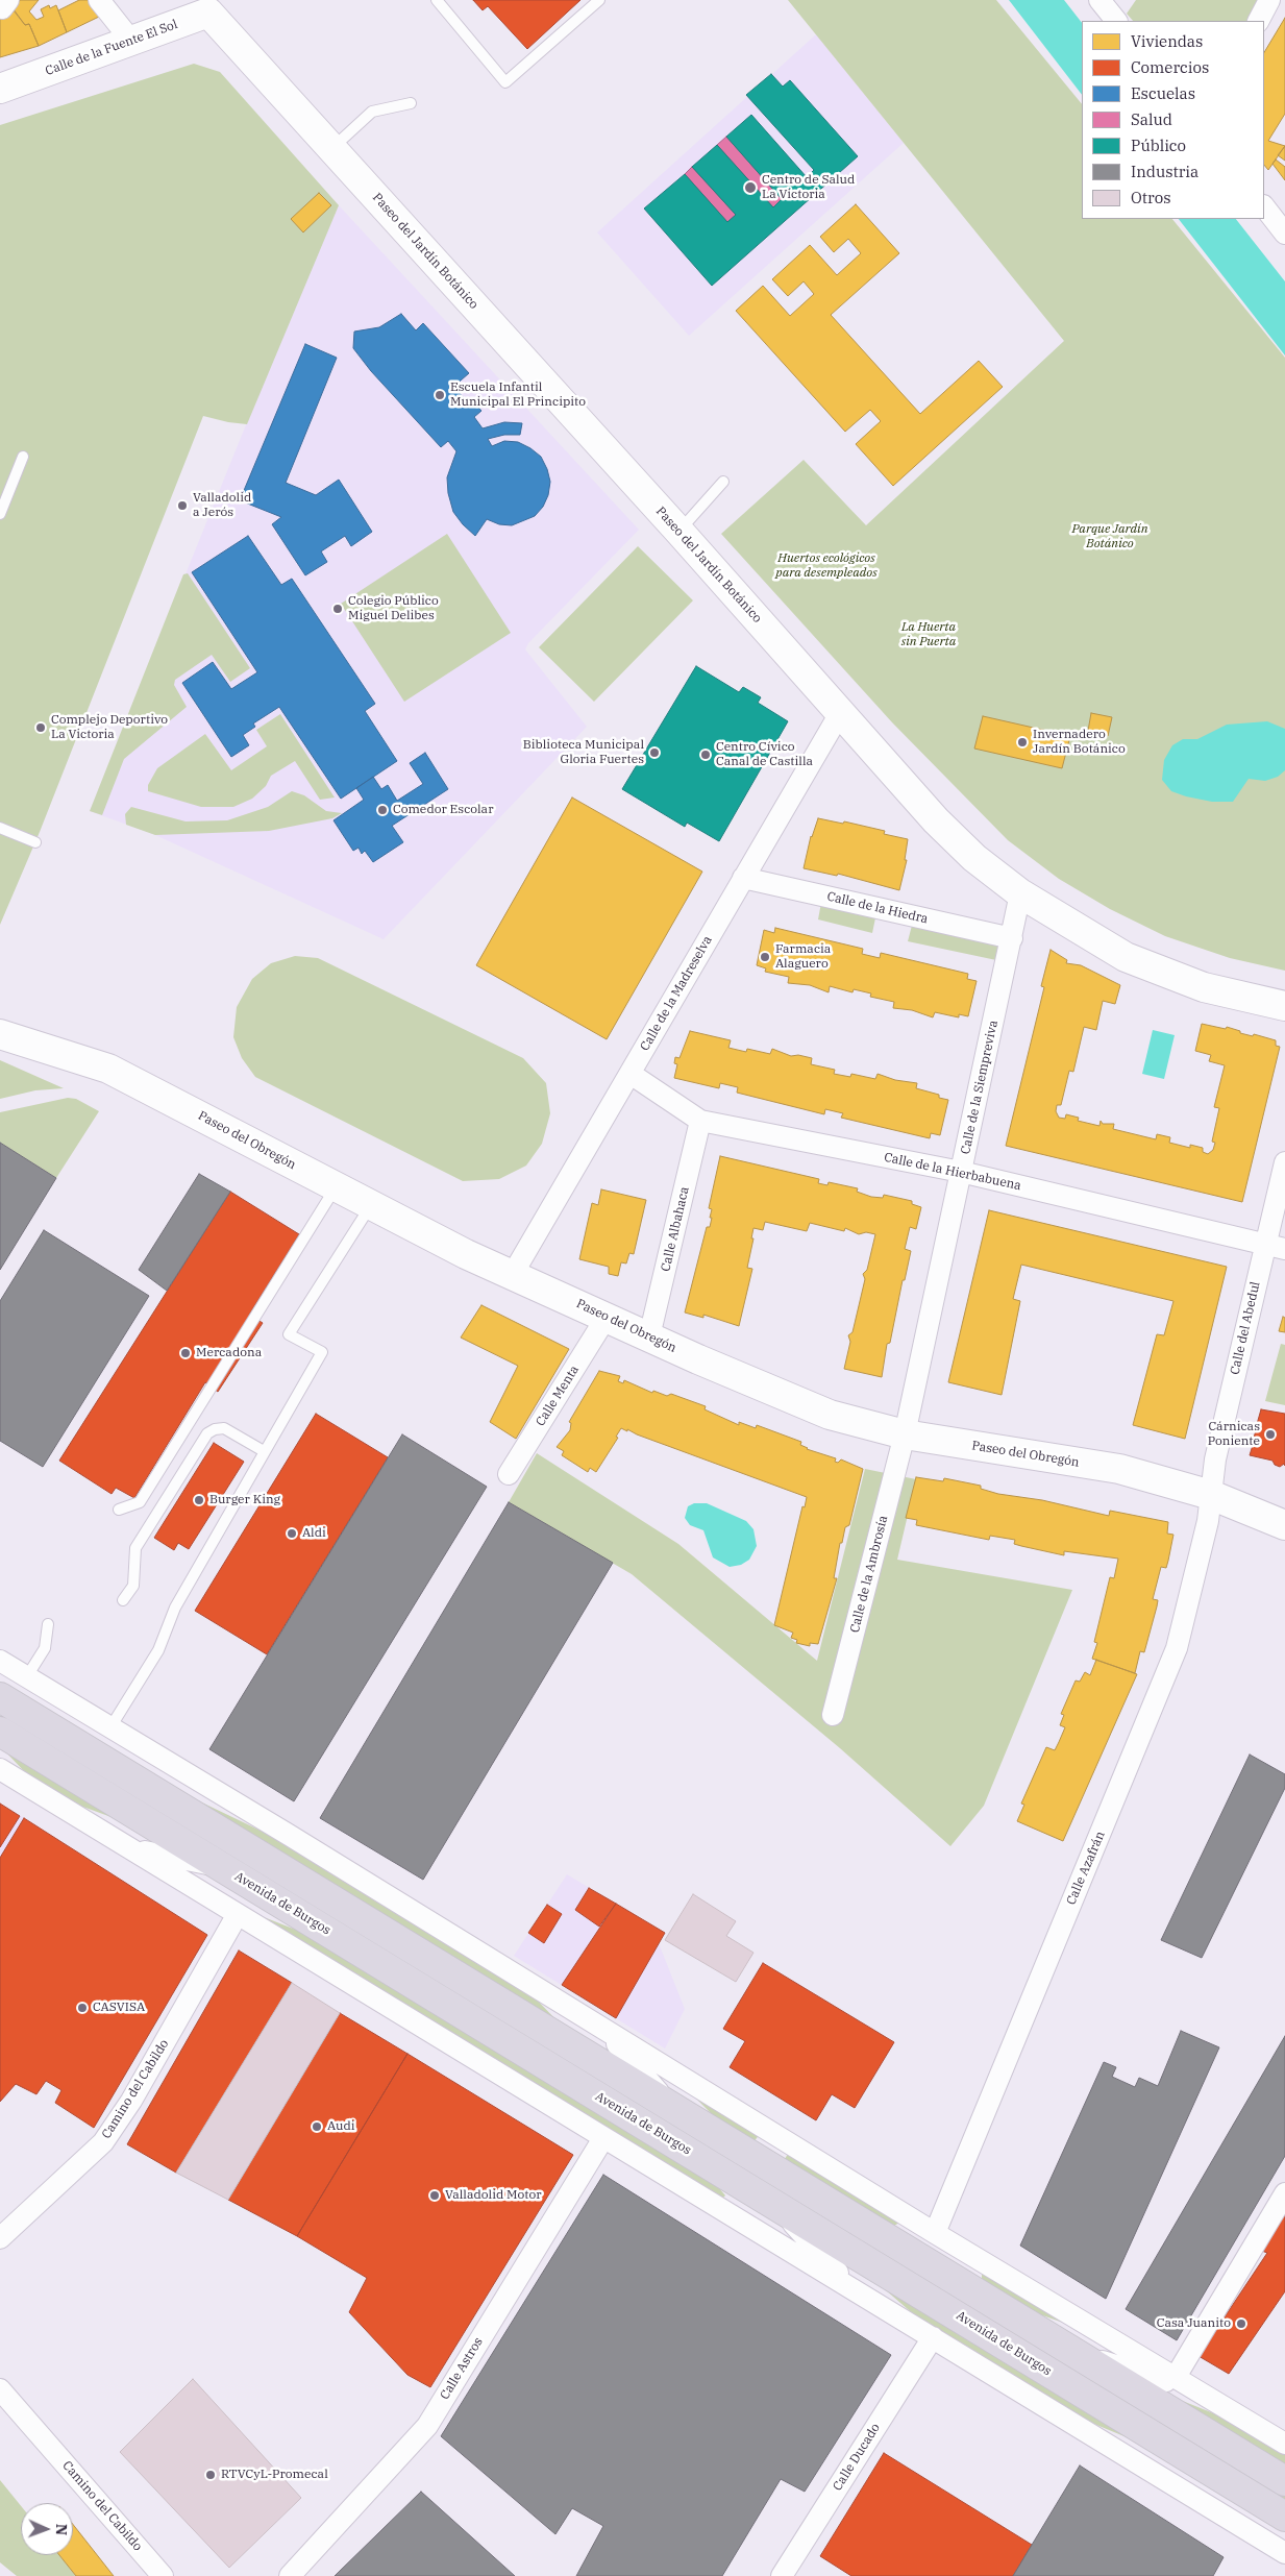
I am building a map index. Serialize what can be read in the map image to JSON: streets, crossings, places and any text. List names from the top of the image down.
{
  "streets": {
    "highway": ["Avenida de Burgos"],
    "street": [
      "Calle de la Fuente El Sol",
      "Paseo del Jardín Botánico",
      "Calle de la Hiedra",
      "Calle de la Madreselva",
      "Calle de la Siempreviva",
      "Paseo del Obregón",
      "Calle de la Hierbabuena",
      "Calle Albahaca",
      "Calle del Abedul",
      "Calle Menta",
      "Calle de la Ambrosía",
      "Calle Azafrán",
      "Camino del Cabildo",
      "Calle Astros",
      "Calle Ducado"
    ]
  },
  "crossings": [
    ["Calle de la Fuente El Sol", "Paseo del Jardín Botánico"],
    ["Paseo del Jardín Botánico", "Calle de la Madreselva"],
    ["Paseo del Jardín Botánico", "Calle de la Siempreviva"],
    ["Calle de la Hiedra", "Calle de la Madreselva"],
    ["Calle de la Hiedra", "Calle de la Siempreviva"],
    ["Calle de la Madreselva", "Paseo del Obregón"],
    ["Calle de la Madreselva", "Calle de la Hierbabuena"],
    ["Calle de la Siempreviva", "Paseo del Obregón"],
    ["Calle de la Siempreviva", "Calle de la Hierbabuena"],
    ["Calle de la Siempreviva", "Calle de la Ambrosía"],
    ["Paseo del Obregón", "Calle Albahaca"],
    ["Paseo del Obregón", "Calle del Abedul"],
    ["Paseo del Obregón", "Calle Menta"],
    ["Paseo del Obregón", "Calle de la Ambrosía"],
    ["Paseo del Obregón", "Calle Azafrán"],
    ["Calle de la Hierbabuena", "Calle Albahaca"],
    ["Calle de la Hierbabuena", "Calle del Abedul"],
    ["Calle del Abedul", "Calle Azafrán"]
  ],
  "parks": ["Parque Jardín Botánico", "Huertos ecológicos para desempleados", "La Huerta sin Puerta"],
  "places": [
    "Centro de Salud La Victoria",
    "Escuela Infantil Municipal El Principito",
    "Valladolid a Jerós",
    "Colegio Público Miguel Delibes",
    "Complejo Deportivo La Victoria",
    "Invernadero Jardín Botánico",
    "Biblioteca Municipal Gloria Fuertes",
    "Centro Cívico Canal de Castilla",
    "Comedor Escolar",
    "Farmacia Alaguero",
    "Mercadona",
    "Cárnicas Poniente",
    "Burger King",
    "Aldi",
    "CASVISA",
    "Audi",
    "Valladolid Motor",
    "Casa Juanito",
    "RTVCyL-Promecal"
  ],
  "legend": [
    "Viviendas",
    "Comercios",
    "Escuelas",
    "Salud",
    "Público",
    "Industria",
    "Otros"
  ],
  "north": "right"
}
